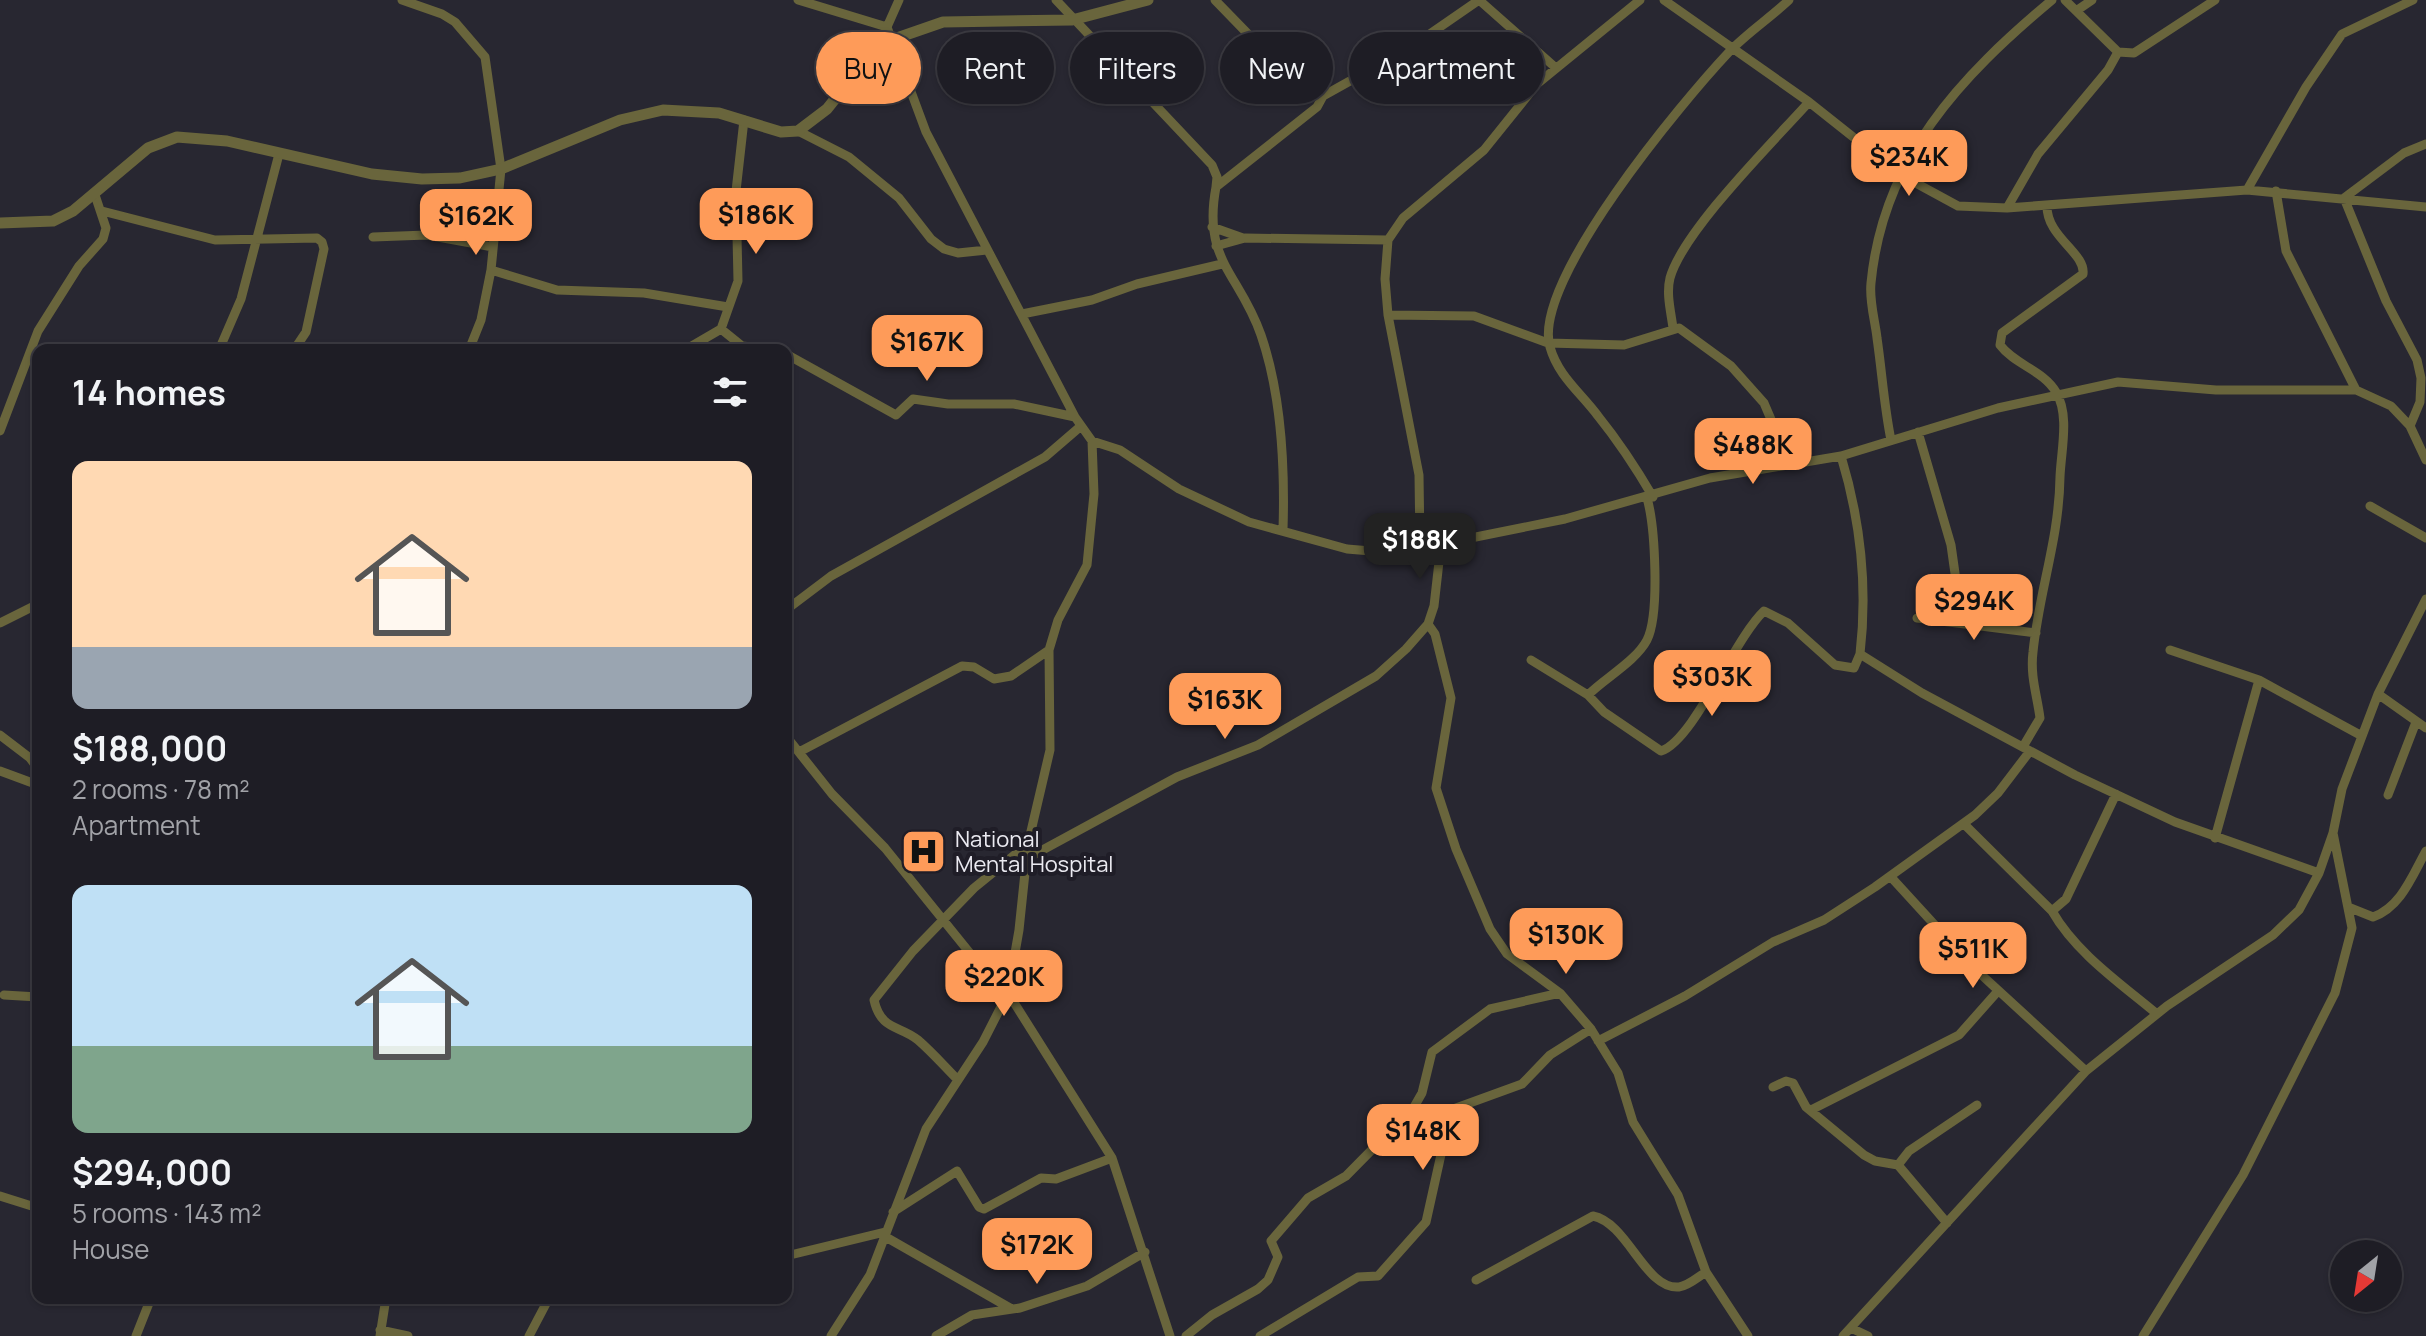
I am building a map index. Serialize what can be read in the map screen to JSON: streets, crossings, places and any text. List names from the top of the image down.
{
  "places": {
    "hospital": ["National Mental Hospital"]
  },
  "north": "bottom left",
  "page": {
    "chip": [
      "Buy",
      "Rent",
      "Filters",
      "New",
      "Apartment"
    ],
    "price": [
      "$234K",
      "$186K",
      "$162K",
      "$167K",
      "$488K",
      "$188K",
      "$294K",
      "$303K",
      "$163K",
      "$130K",
      "$511K",
      "$220K",
      "$148K",
      "$172K"
    ],
    "heading": "14 homes",
    "list": [
      {
        "name": "$188,000",
        "note": "2 rooms · 78 m² · Apartment"
      },
      {
        "name": "$294,000",
        "note": "5 rooms · 143 m² · House"
      }
    ]
  }
}
